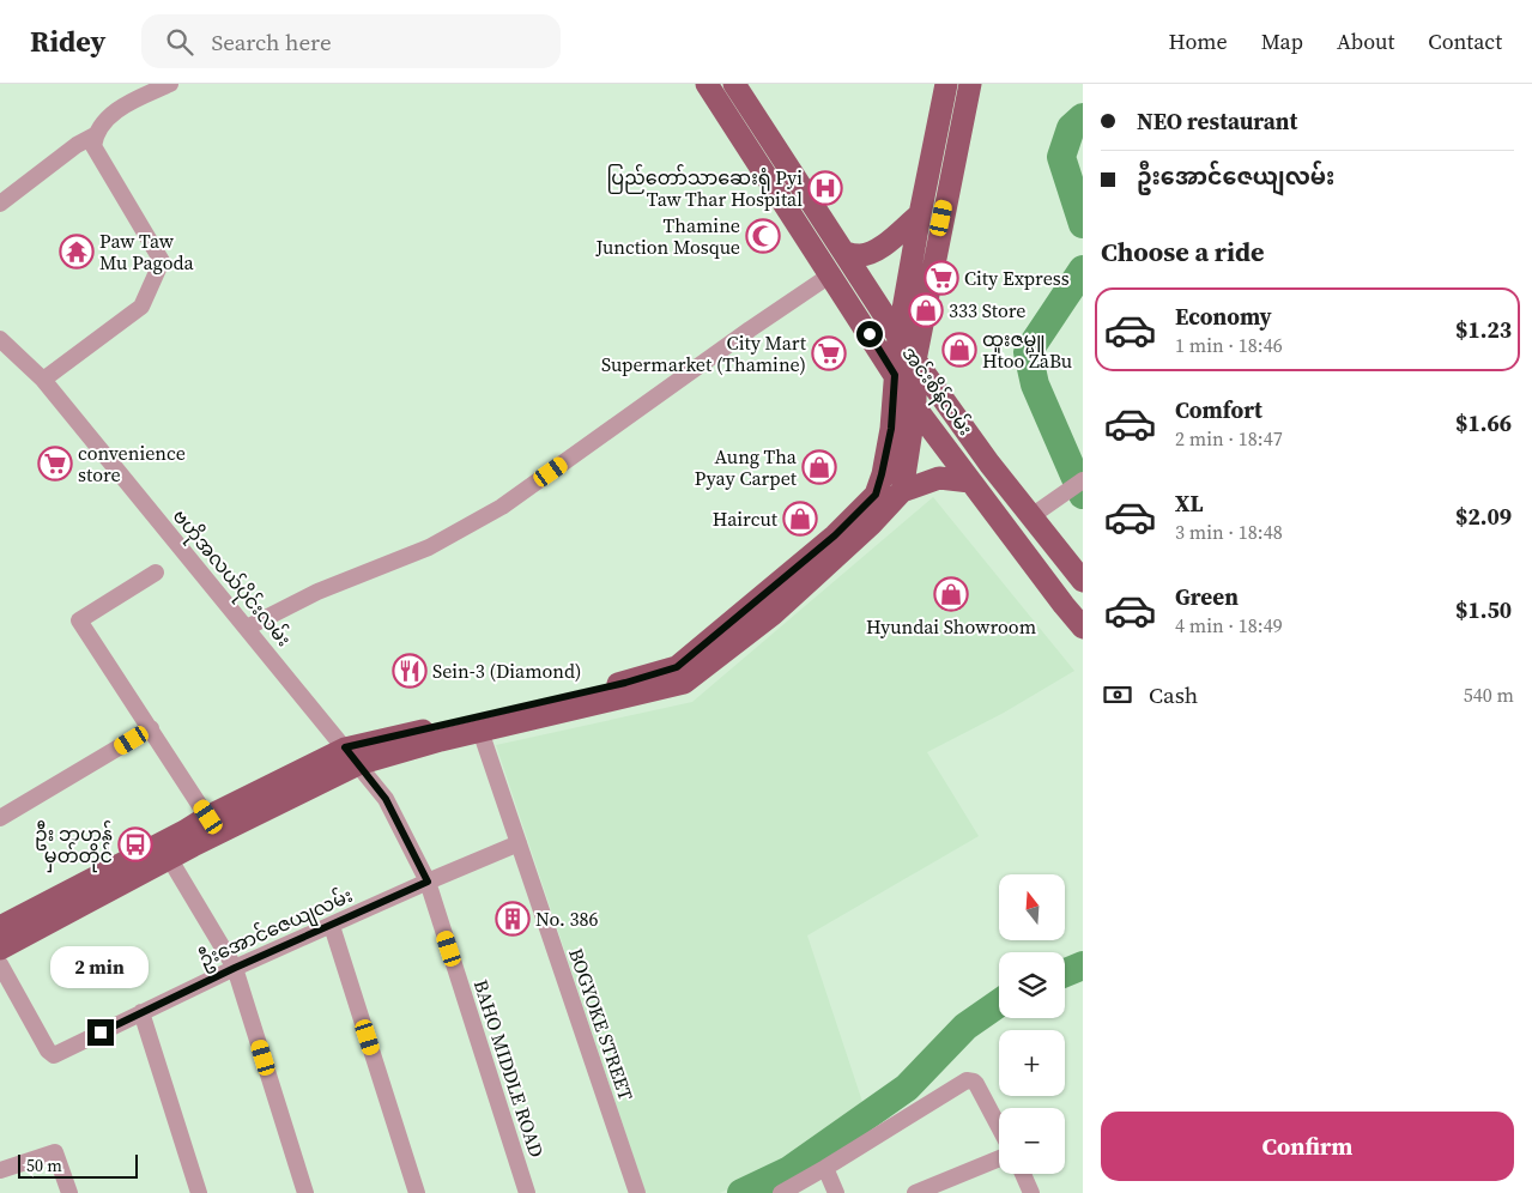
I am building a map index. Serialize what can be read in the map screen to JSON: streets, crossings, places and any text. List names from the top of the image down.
{
  "streets": {
    "main road": ["အင်းစိန်လမ်း"],
    "street": [
      "ဗဟိုအလယ်ပိုင်းလမ်း",
      "ဦးအောင်ဇေယျလမ်း",
      "BOGYOKE STREET",
      "BAHO MIDDLE ROAD"
    ]
  },
  "crossings": [
    ["ဗဟိုအလယ်ပိုင်းလမ်း", "BAHO MIDDLE ROAD"],
    ["ဦးအောင်ဇေယျလမ်း", "BOGYOKE STREET"],
    ["ဦးအောင်ဇေယျလမ်း", "BAHO MIDDLE ROAD"]
  ],
  "places": {
    "hospital": ["ပြည်တော်သာဆေးရုံ Pyi Taw Thar Hospital"],
    "mosque": ["Thamine Junction Mosque"],
    "temple": ["Paw Taw Mu Pagoda"],
    "supermarket": ["City Express", "City Mart Supermarket (Thamine)", "convenience store"],
    "shop": [
      "333 Store",
      "ထူးဇမ္မူ Htoo ZaBu",
      "Aung Tha Pyay Carpet",
      "Haircut",
      "Hyundai Showroom"
    ],
    "restaurant": ["Sein-3 (Diamond)"],
    "bus stop": ["ဦး ဘဟန် မှတ်တိုင်"],
    "building": ["No. 386"]
  },
  "scale_bar": "50 m",
  "north": "top",
  "page": {
    "header": "Ridey",
    "search": "Search here",
    "nav": [
      "Home",
      "Map",
      "About",
      "Contact"
    ],
    "banner": ["NEO restaurant", "ဦးအောင်ဇေယျလမ်း"],
    "heading": "Choose a ride",
    "list": [
      {
        "name": "Economy",
        "note": "1 min · 18:46",
        "value": "$1.23"
      },
      {
        "name": "Comfort",
        "note": "2 min · 18:47",
        "value": "$1.66"
      },
      {
        "name": "XL",
        "note": "3 min · 18:48",
        "value": "$2.09"
      },
      {
        "name": "Green",
        "note": "4 min · 18:49",
        "value": "$1.50"
      }
    ],
    "pay": ["Cash", "540 m"],
    "map_buttons": ["+", "−"],
    "bubble": "2 min",
    "buttons": "Confirm",
    "scale": "50 m"
  }
}
